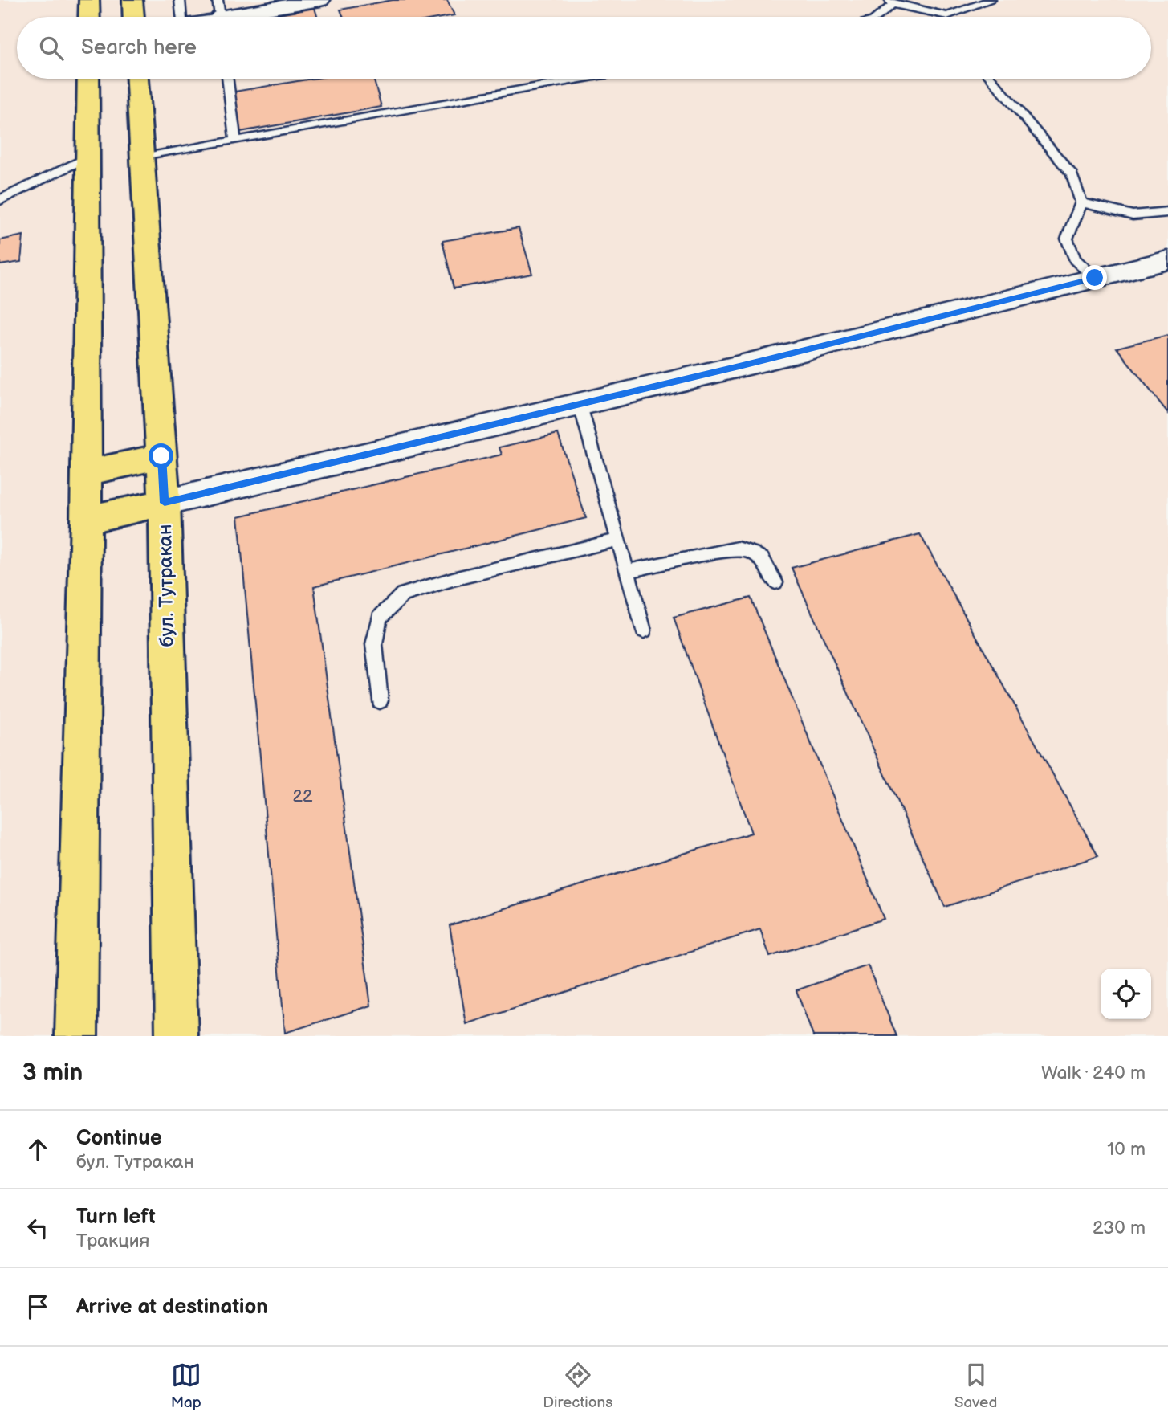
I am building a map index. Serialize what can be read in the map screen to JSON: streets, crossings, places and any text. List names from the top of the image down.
{
  "streets": {
    "main road": ["бул. Тутракан"]
  },
  "house_numbers": ["22"],
  "page": {
    "search": "Search here",
    "heading": ["3 min", "Walk · 240 m"],
    "list": [
      ["Continue", "бул. Тутракан", "10 m"],
      ["Turn left", "Тракция", "230 m"],
      "Arrive at destination"
    ],
    "nav": ["Map", "Directions", "Saved"]
  }
}
